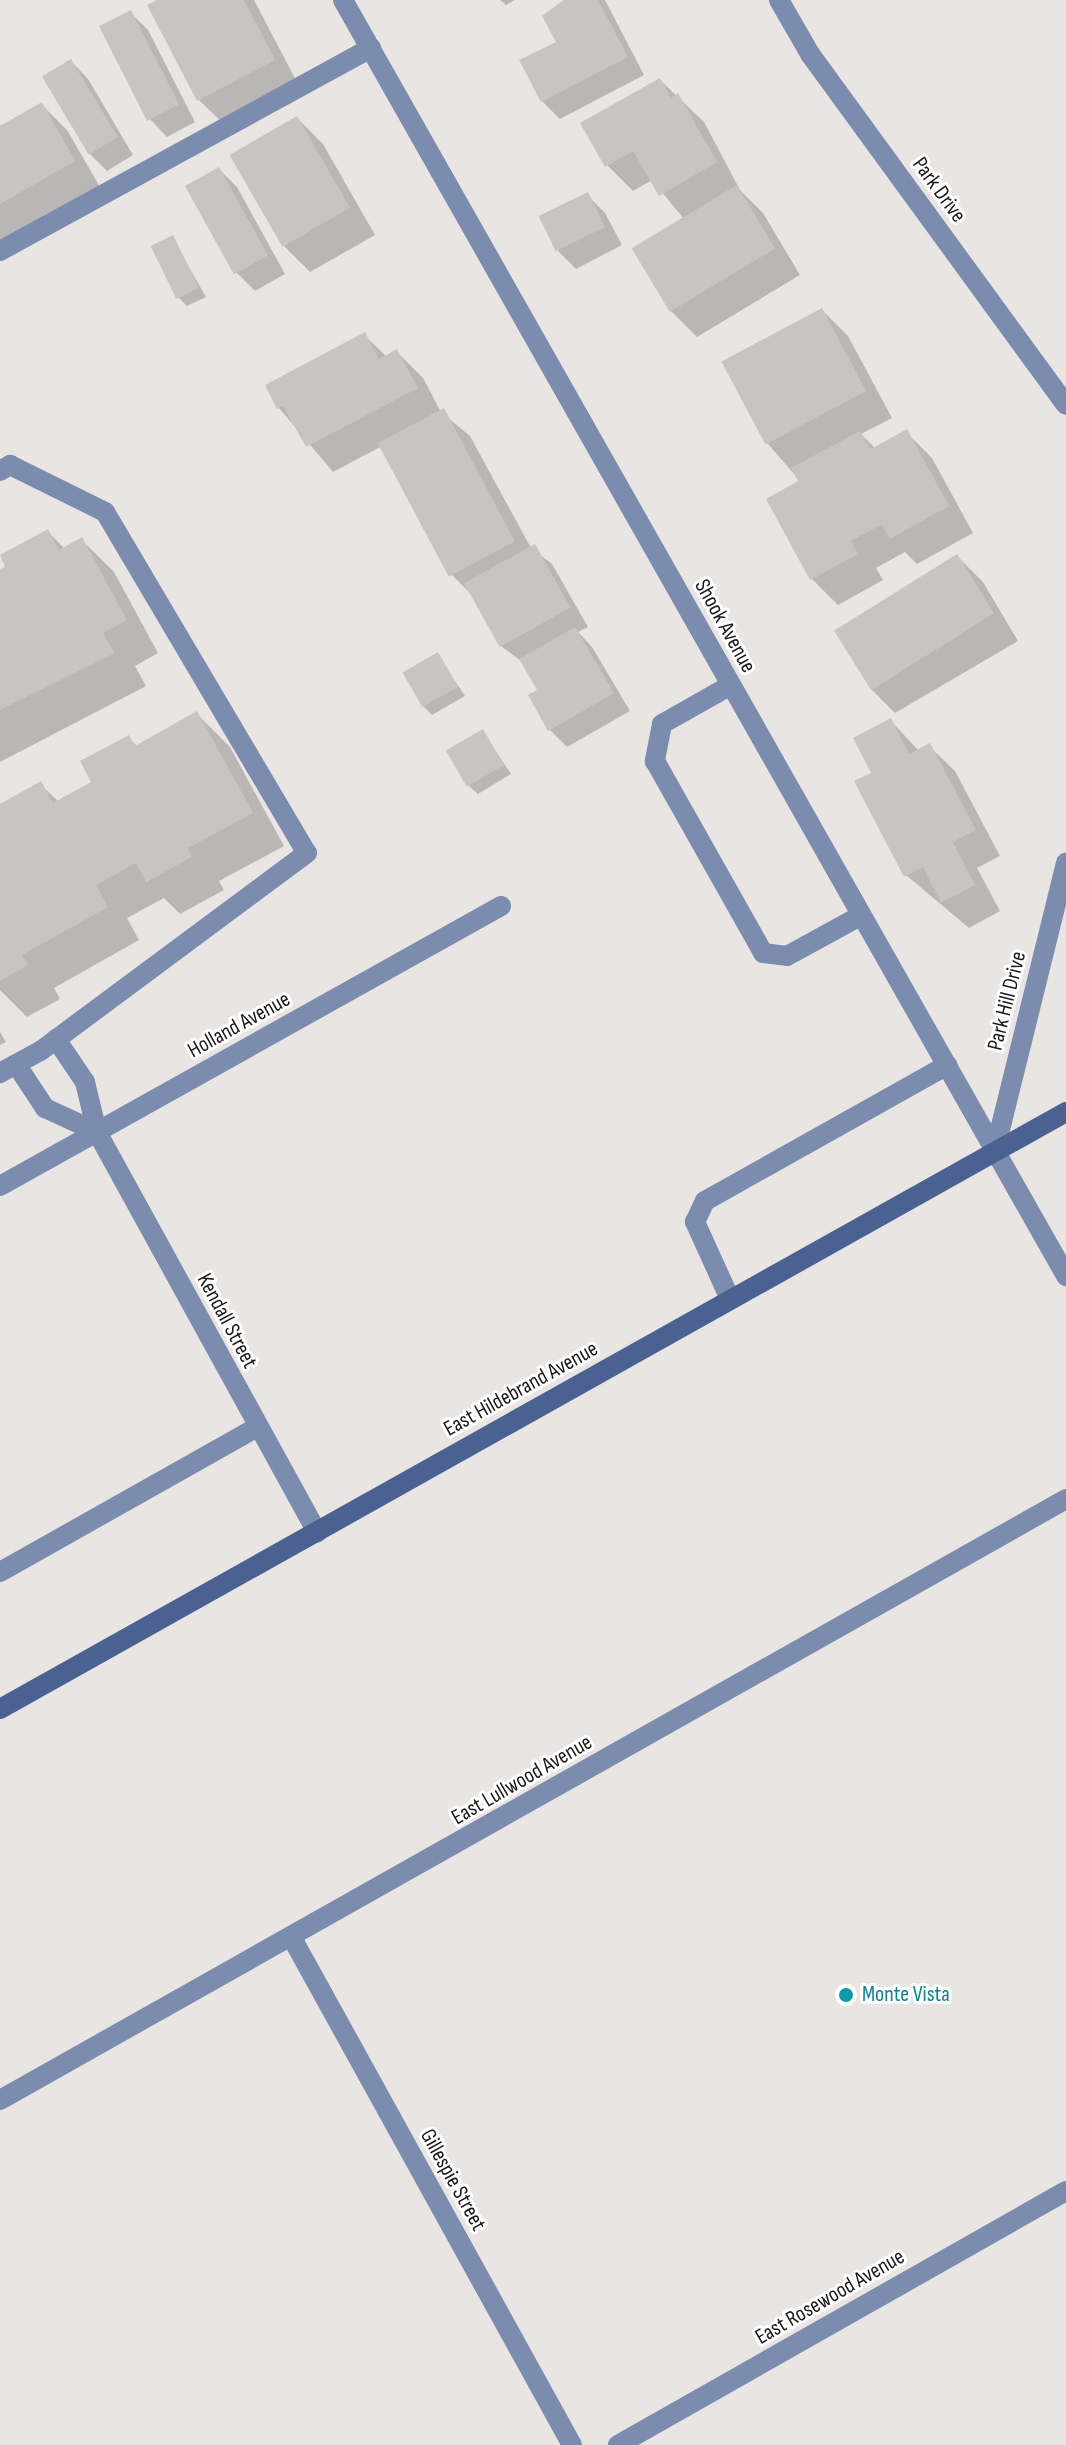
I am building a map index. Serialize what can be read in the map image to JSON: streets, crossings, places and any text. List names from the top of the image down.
{
  "streets": {
    "main road": ["East Hildebrand Avenue"],
    "street": [
      "Park Drive",
      "Shook Avenue",
      "Park Hill Drive",
      "Holland Avenue",
      "Kendall Street",
      "East Lullwood Avenue",
      "Gillespie Street",
      "East Rosewood Avenue"
    ]
  },
  "crossings": [
    ["Shook Avenue", "Park Hill Drive"],
    ["Shook Avenue", "East Hildebrand Avenue"],
    ["Park Hill Drive", "East Hildebrand Avenue"],
    ["Holland Avenue", "Kendall Street"],
    ["Kendall Street", "East Hildebrand Avenue"],
    ["East Lullwood Avenue", "Gillespie Street"]
  ],
  "places": ["Monte Vista"]
}
